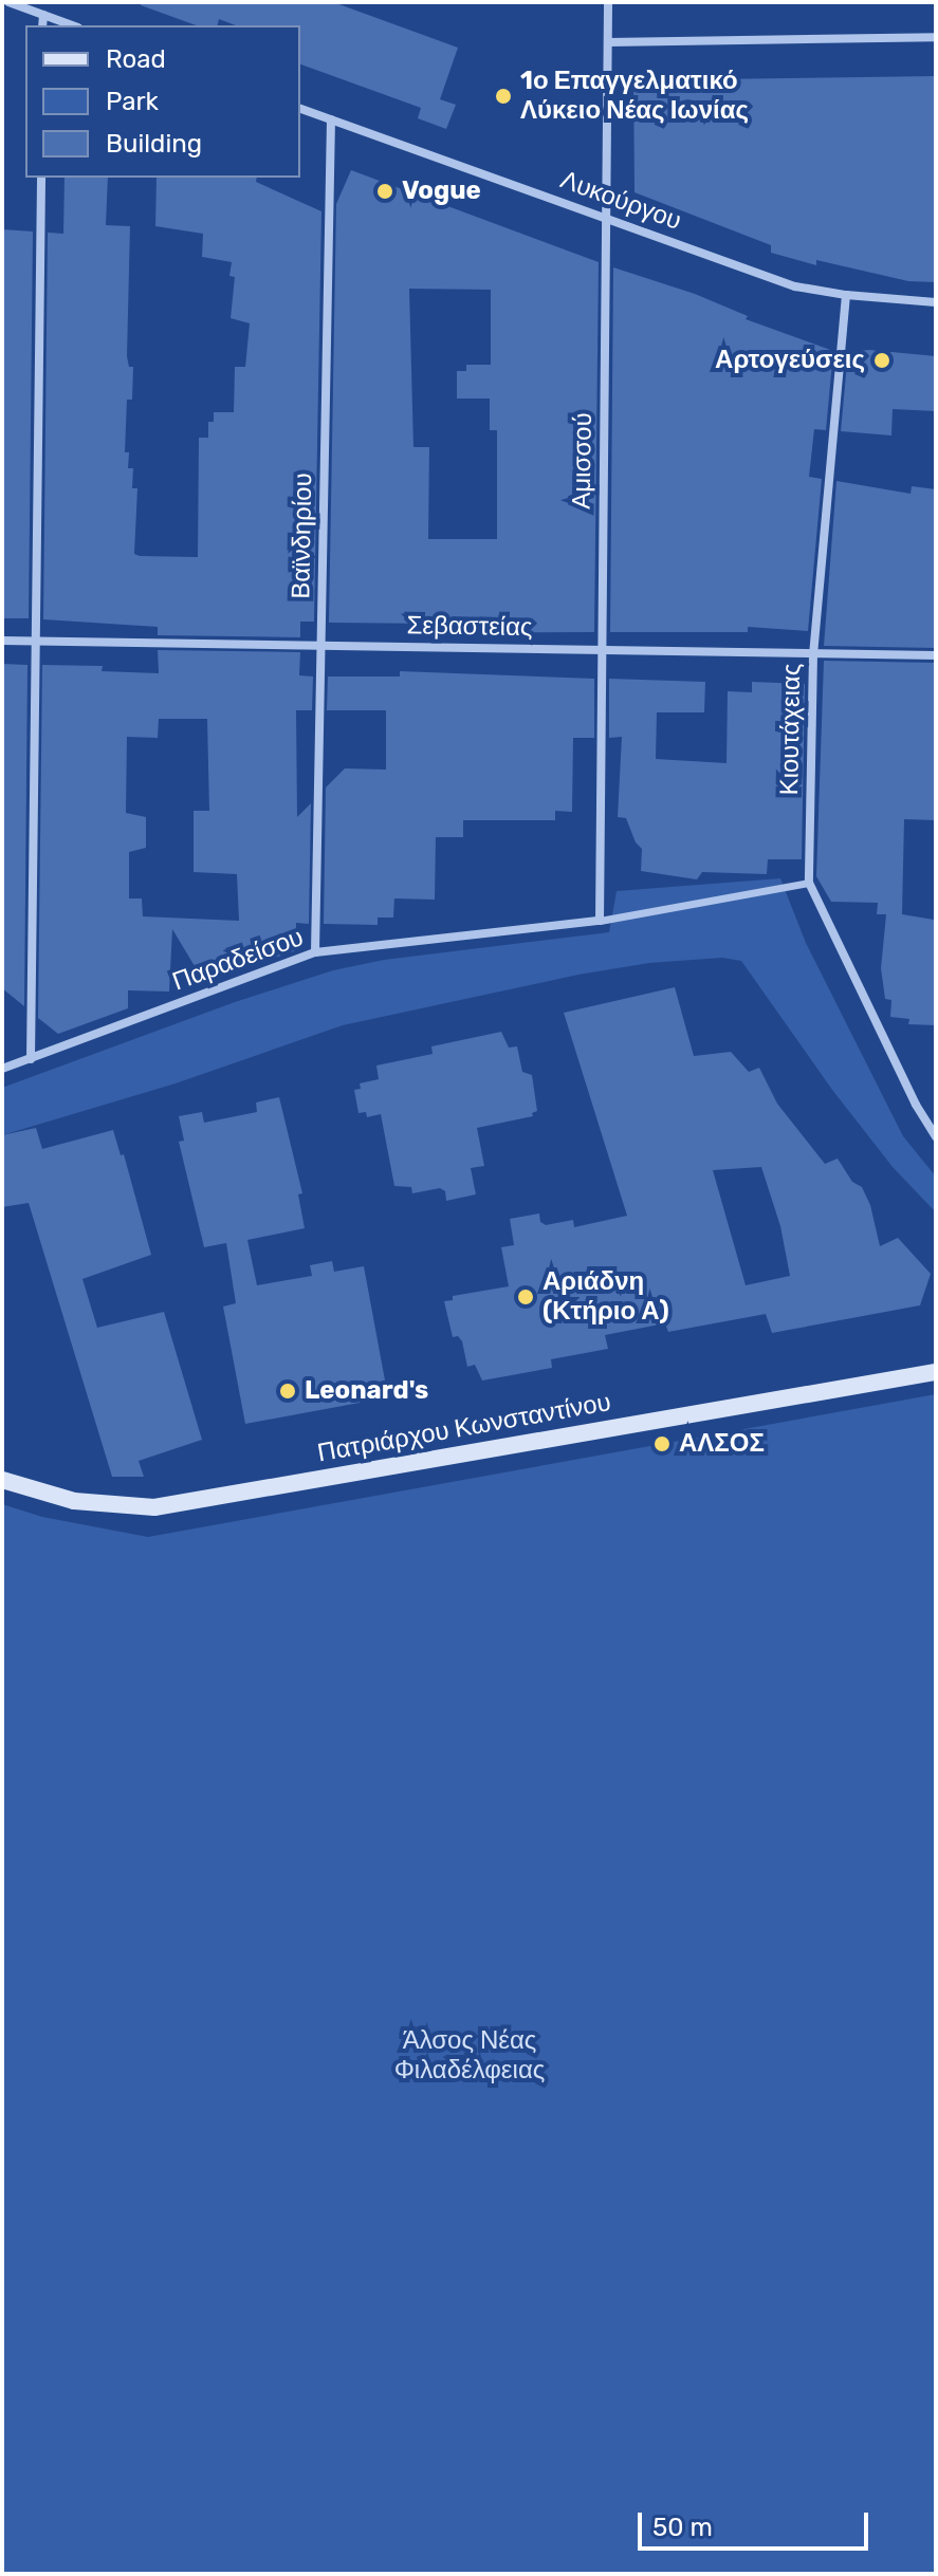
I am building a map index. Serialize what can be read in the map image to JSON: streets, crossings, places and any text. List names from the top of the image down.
{
  "streets": {
    "main road": ["Πατριάρχου Κωνσταντίνου"],
    "street": [
      "Λυκούργου",
      "Αμισσού",
      "Βαϊνδηρίου",
      "Σεβαστείας",
      "Κιουτάχειας",
      "Παραδείσου"
    ]
  },
  "crossings": [
    ["Λυκούργου", "Αμισσού"],
    ["Λυκούργου", "Βαϊνδηρίου"],
    ["Λυκούργου", "Κιουτάχειας"],
    ["Αμισσού", "Σεβαστείας"],
    ["Αμισσού", "Παραδείσου"],
    ["Βαϊνδηρίου", "Σεβαστείας"],
    ["Βαϊνδηρίου", "Παραδείσου"],
    ["Σεβαστείας", "Κιουτάχειας"]
  ],
  "parks": ["Άλσος Νέας Φιλαδέλφειας"],
  "places": [
    "1ο Επαγγελματικό Λύκειο Νέας Ιωνίας",
    "Vogue",
    "Αρτογεύσεις",
    "Αριάδνη (Κτήριο Α)",
    "Leonard's",
    "ΑΛΣΟΣ"
  ],
  "legend": ["Road", "Park", "Building"],
  "scale_bar": "50 m"
}
